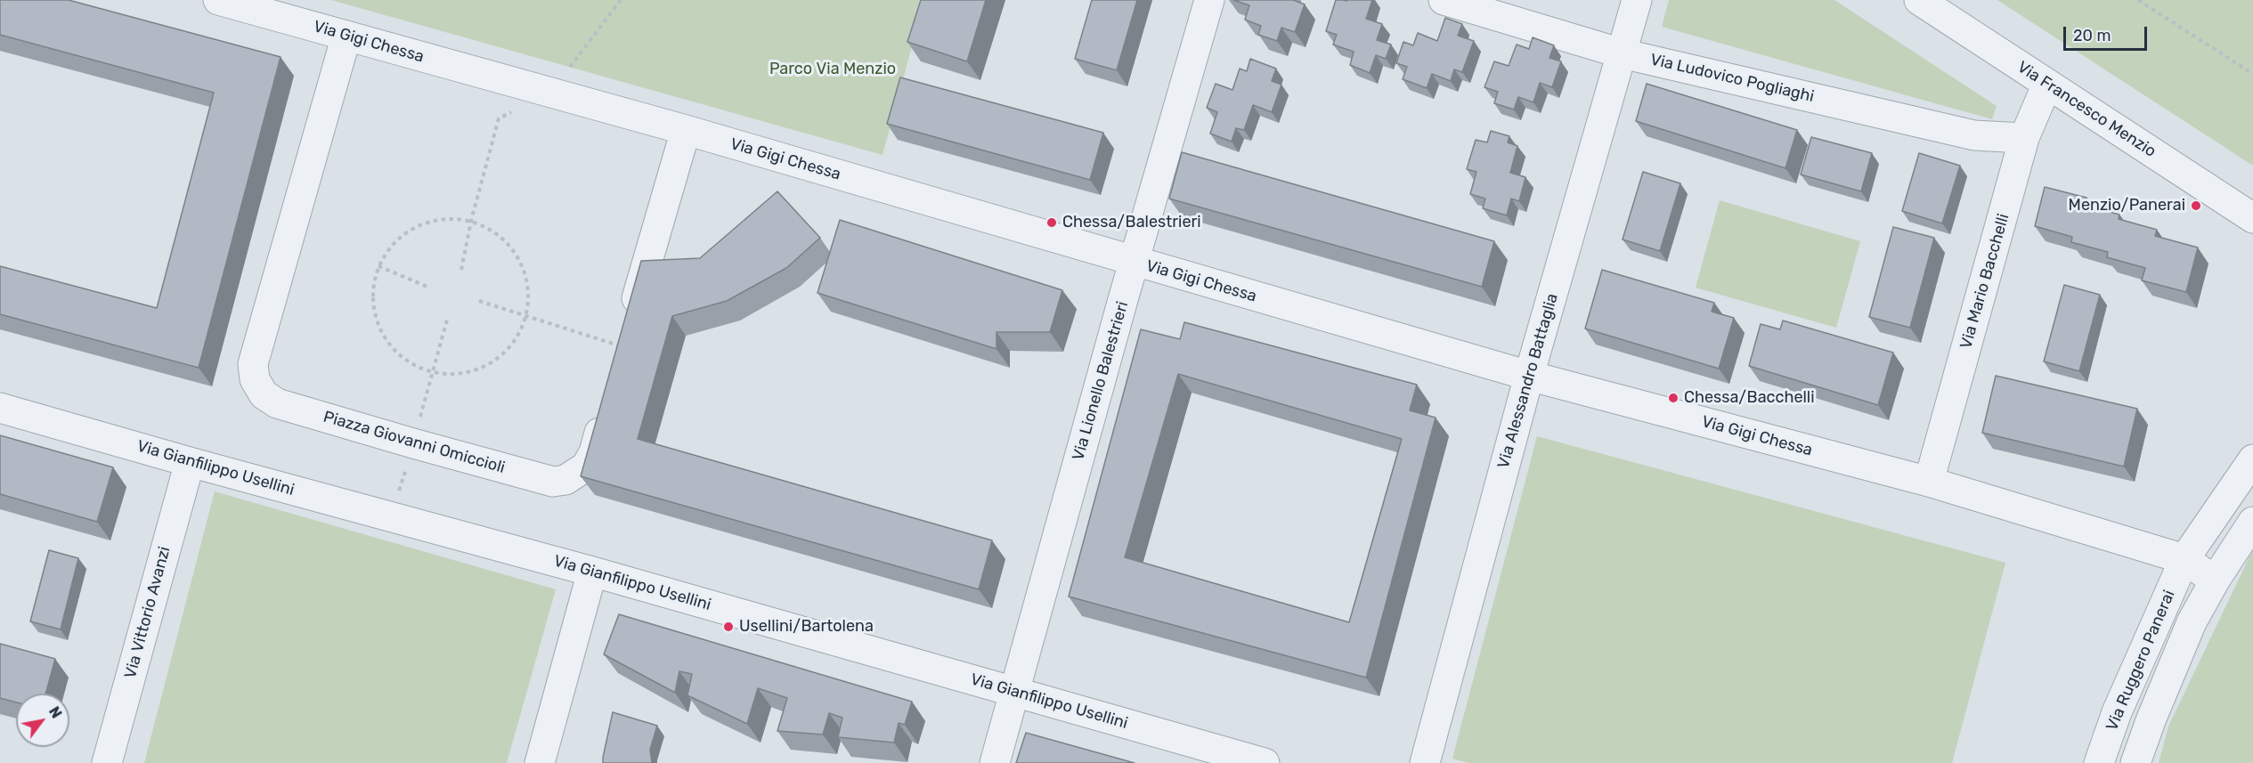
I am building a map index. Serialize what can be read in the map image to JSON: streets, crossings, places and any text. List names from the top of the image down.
{
  "streets": {
    "street": [
      "Via Gigi Chessa",
      "Via Ludovico Pogliaghi",
      "Via Francesco Menzio",
      "Via Mario Bacchelli",
      "Via Lionello Balestrieri",
      "Via Alessandro Battaglia",
      "Piazza Giovanni Omiccioli",
      "Via Gianfilippo Usellini",
      "Via Vittorio Avanzi",
      "Via Ruggero Panerai"
    ]
  },
  "crossings": [
    ["Via Gigi Chessa", "Via Mario Bacchelli"],
    ["Via Gigi Chessa", "Via Lionello Balestrieri"],
    ["Via Gigi Chessa", "Via Alessandro Battaglia"],
    ["Via Gigi Chessa", "Piazza Giovanni Omiccioli"],
    ["Via Gigi Chessa", "Via Ruggero Panerai"],
    ["Via Ludovico Pogliaghi", "Via Mario Bacchelli"],
    ["Via Ludovico Pogliaghi", "Via Alessandro Battaglia"],
    ["Via Francesco Menzio", "Via Mario Bacchelli"],
    ["Via Lionello Balestrieri", "Via Gianfilippo Usellini"],
    ["Via Gianfilippo Usellini", "Via Vittorio Avanzi"]
  ],
  "parks": ["Parco Via Menzio"],
  "places": [
    "Menzio/Panerai",
    "Chessa/Balestrieri",
    "Chessa/Bacchelli",
    "Usellini/Bartolena"
  ],
  "scale_bar": "20 m",
  "north": "top right"
}
